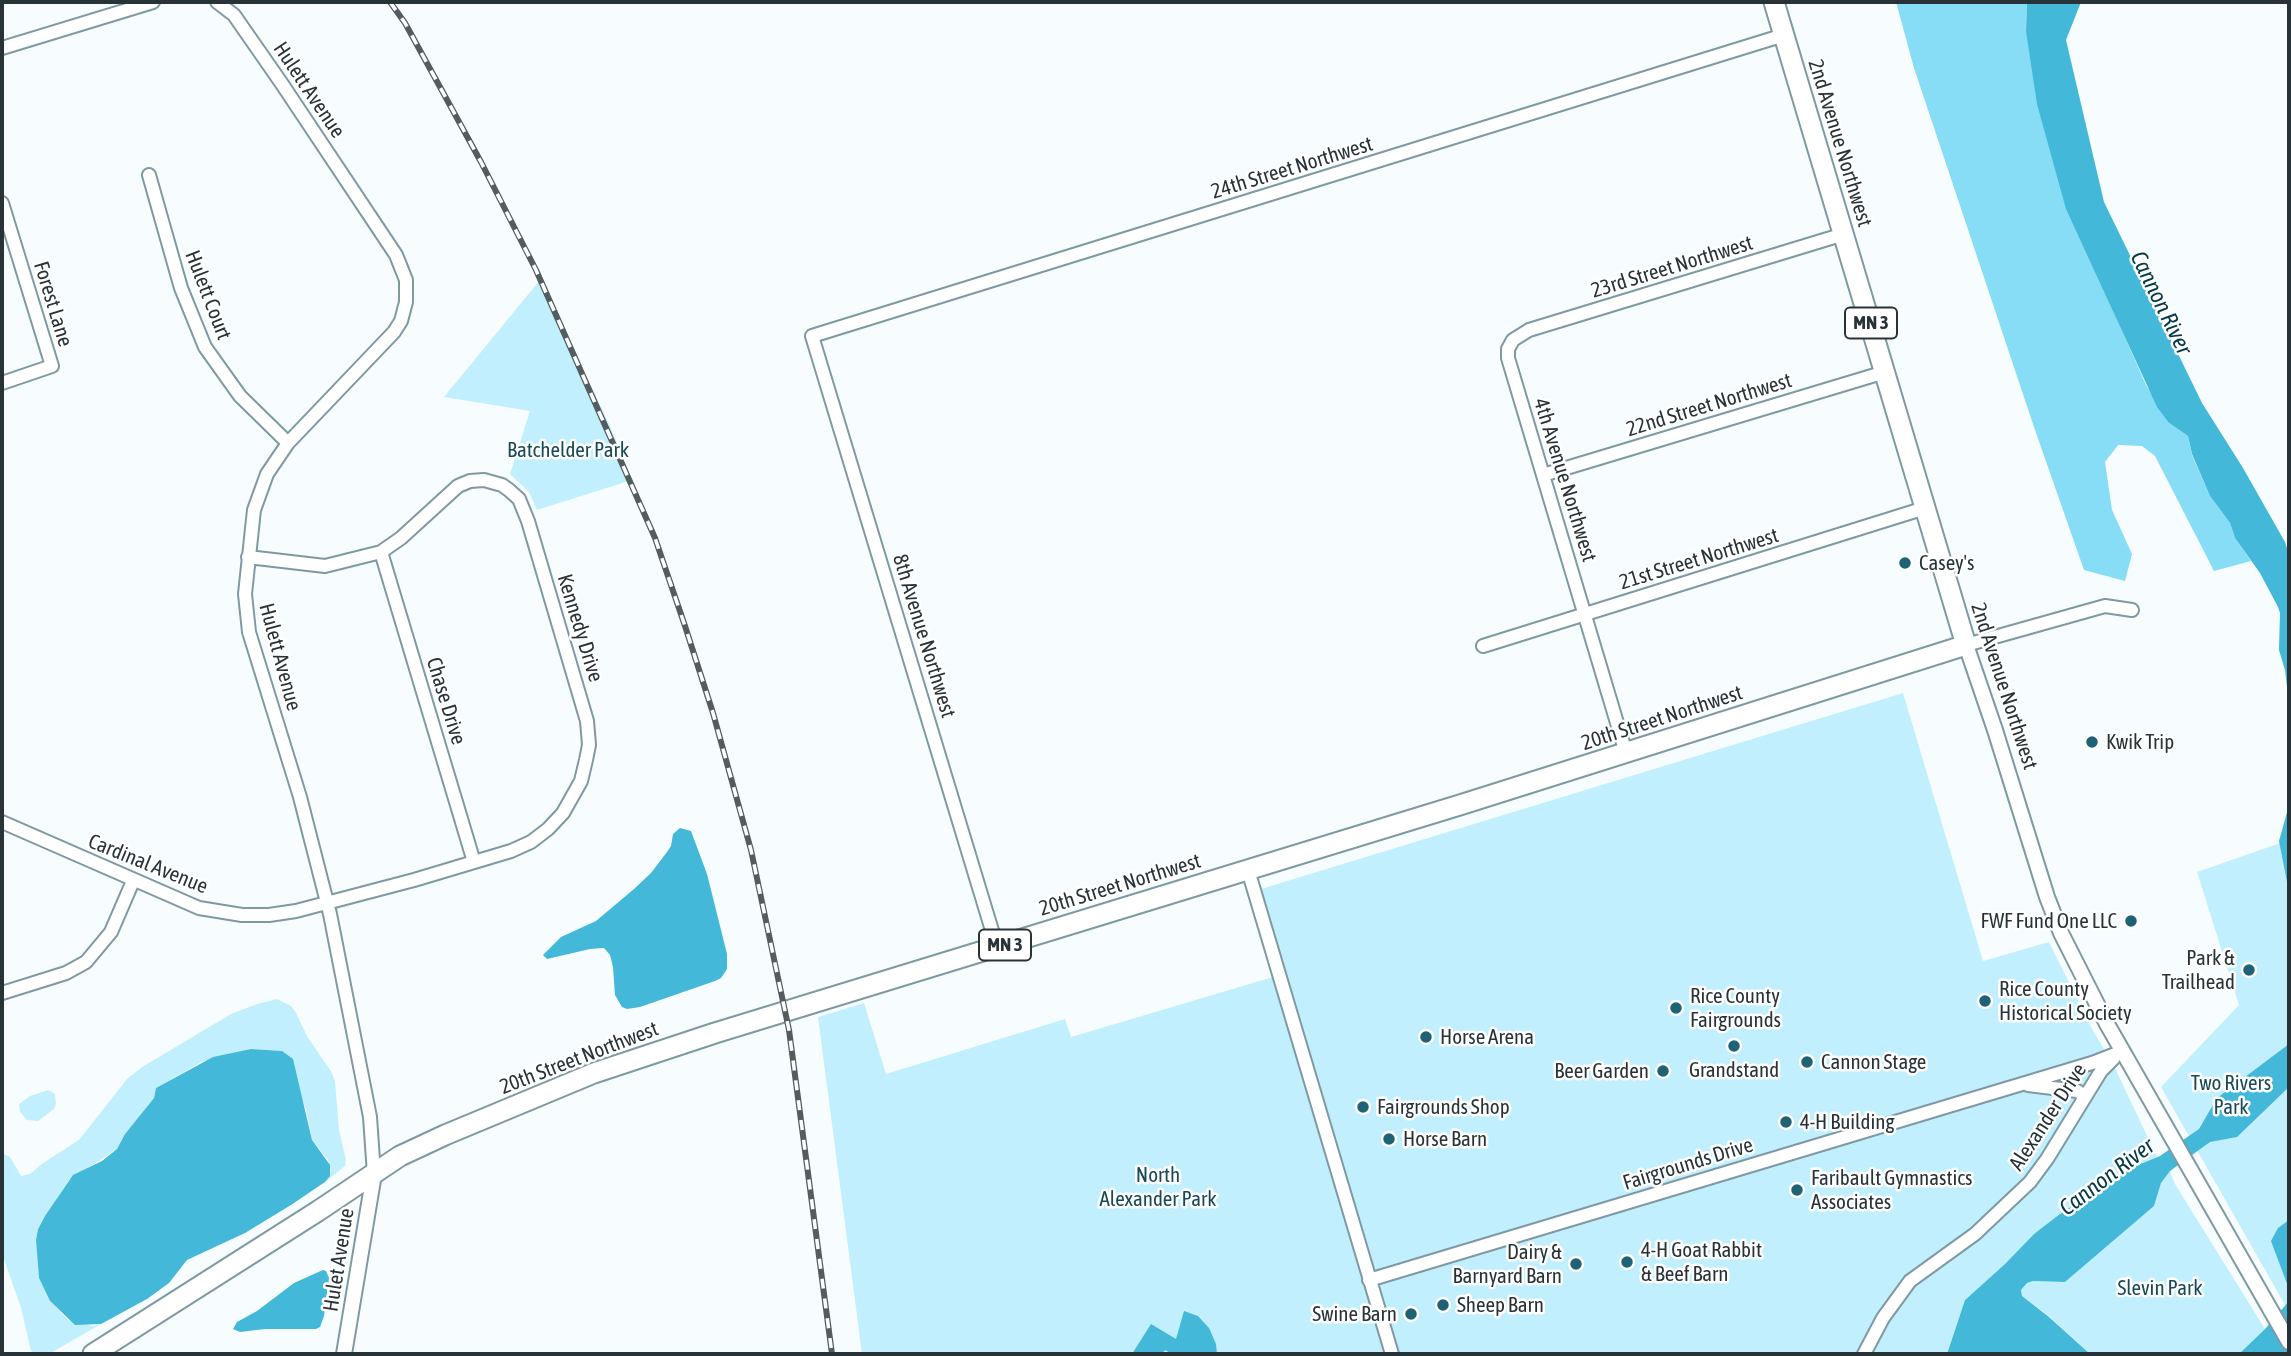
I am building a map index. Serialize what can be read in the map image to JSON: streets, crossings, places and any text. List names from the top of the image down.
{
  "streets": {
    "highway": ["2nd Avenue Northwest", "MN 3", "20th Street Northwest"],
    "street": [
      "Hulett Avenue",
      "24th Street Northwest",
      "23rd Street Northwest",
      "Hulett Court",
      "Forest Lane",
      "22nd Street Northwest",
      "4th Avenue Northwest",
      "21st Street Northwest",
      "Kennedy Drive",
      "8th Avenue Northwest",
      "Chase Drive",
      "Cardinal Avenue",
      "Alexander Drive",
      "Fairgrounds Drive",
      "Hulet Avenue"
    ]
  },
  "crossings": [
    ["Hulett Avenue", "Hulett Court"],
    ["Hulett Avenue", "Kennedy Drive"],
    ["Hulett Avenue", "20th Street Northwest"],
    ["Hulett Avenue", "Cardinal Avenue"],
    ["Hulett Avenue", "Hulet Avenue"],
    ["2nd Avenue Northwest", "24th Street Northwest"],
    ["2nd Avenue Northwest", "23rd Street Northwest"],
    ["2nd Avenue Northwest", "22nd Street Northwest"],
    ["2nd Avenue Northwest", "21st Street Northwest"],
    ["2nd Avenue Northwest", "20th Street Northwest"],
    ["2nd Avenue Northwest", "Alexander Drive"],
    ["2nd Avenue Northwest", "Fairgrounds Drive"],
    ["24th Street Northwest", "8th Avenue Northwest"],
    ["23rd Street Northwest", "4th Avenue Northwest"],
    ["22nd Street Northwest", "4th Avenue Northwest"],
    ["4th Avenue Northwest", "21st Street Northwest"],
    ["4th Avenue Northwest", "20th Street Northwest"],
    ["Kennedy Drive", "Chase Drive"],
    ["Kennedy Drive", "Cardinal Avenue"],
    ["8th Avenue Northwest", "20th Street Northwest"],
    ["20th Street Northwest", "Hulet Avenue"],
    ["Alexander Drive", "Fairgrounds Drive"]
  ],
  "water": ["Cannon River"],
  "parks": [
    "Batchelder Park",
    "Two Rivers Park",
    "North Alexander Park",
    "Slevin Park"
  ],
  "places": [
    "Casey's",
    "Kwik Trip",
    "FWF Fund One LLC",
    "Park & Trailhead",
    "Rice County Historical Society",
    "Rice County Fairgrounds",
    "Horse Arena",
    "Grandstand",
    "Cannon Stage",
    "Beer Garden",
    "Fairgrounds Shop",
    "4-H Building",
    "Horse Barn",
    "Faribault Gymnastics Associates",
    "4-H Goat Rabbit & Beef Barn",
    "Dairy & Barnyard Barn",
    "Sheep Barn",
    "Swine Barn"
  ]
}
